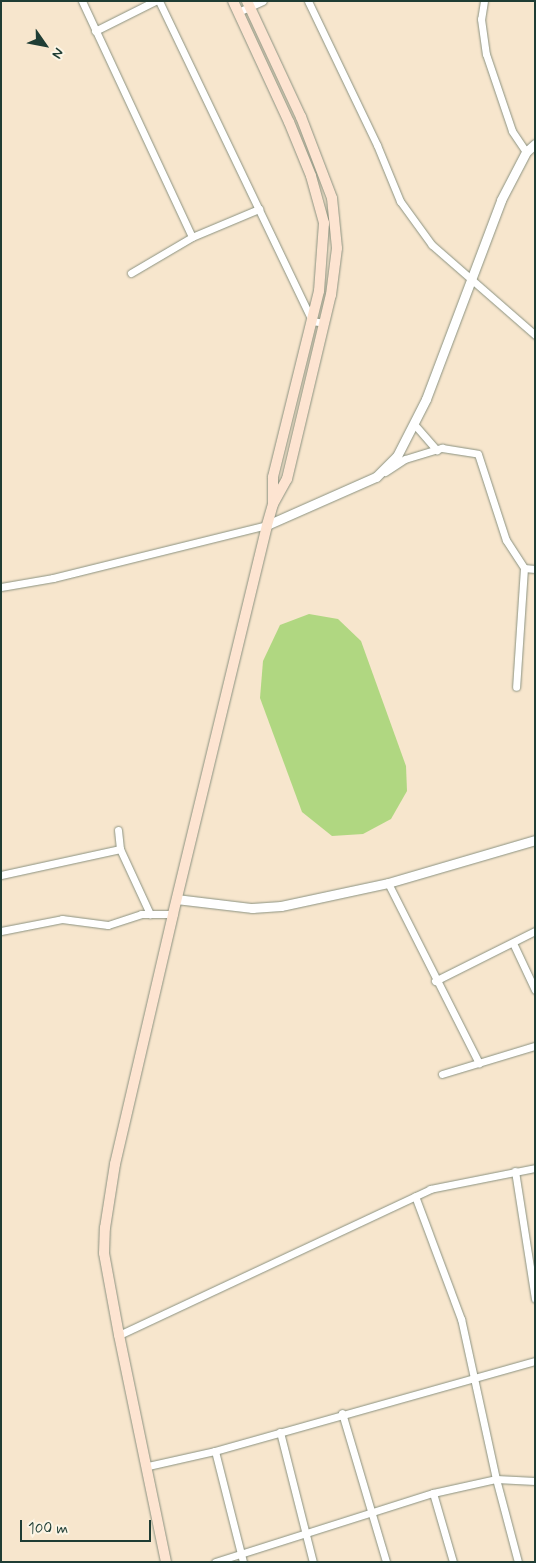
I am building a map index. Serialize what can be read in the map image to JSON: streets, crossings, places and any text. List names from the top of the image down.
{
  "scale_bar": "100 m",
  "north": "bottom right"
}
